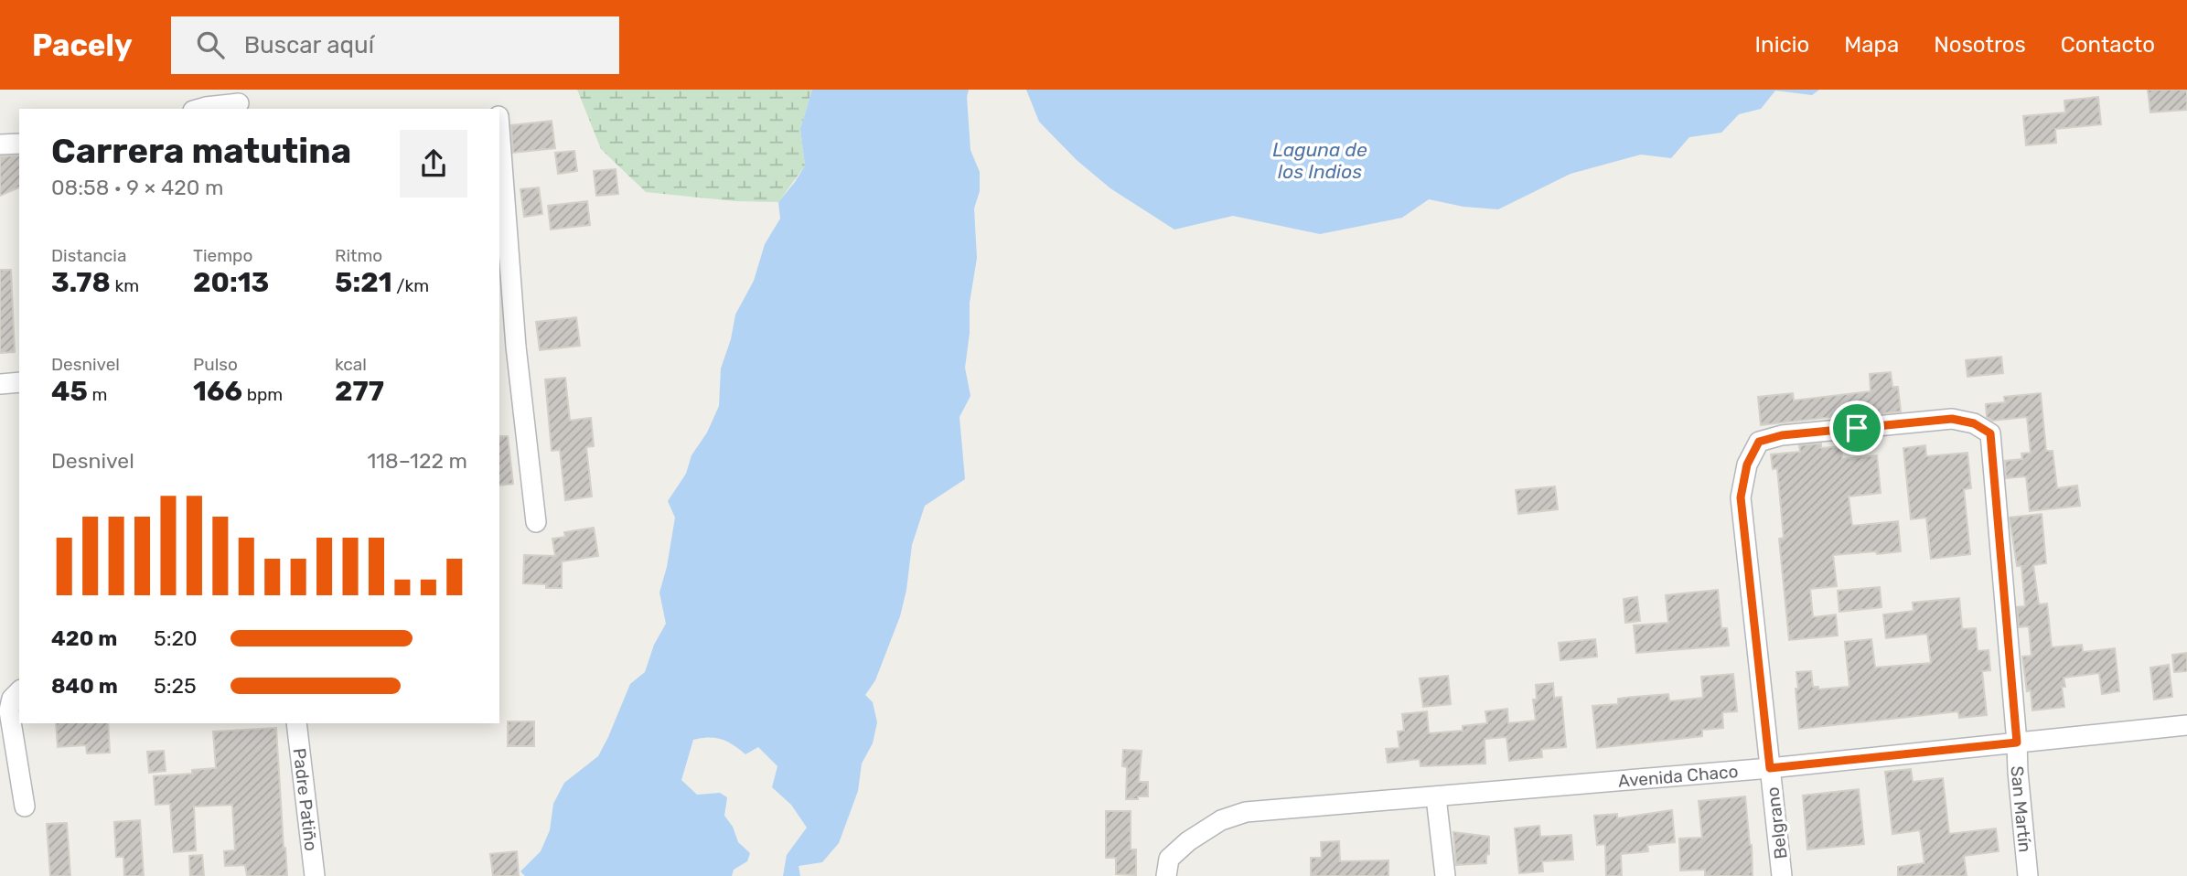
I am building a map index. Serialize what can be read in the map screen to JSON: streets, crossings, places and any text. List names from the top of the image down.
{
  "streets": {
    "street": [
      "Avenida Chaco",
      "Padre Patiño",
      "San Martín",
      "Belgrano"
    ]
  },
  "crossings": [
    ["Avenida Chaco", "San Martín"],
    ["Avenida Chaco", "Belgrano"],
    ["San Martín", "Belgrano"]
  ],
  "water": ["Laguna de los Indios"],
  "page": {
    "header": "Pacely",
    "search": "Buscar aquí",
    "nav": [
      "Inicio",
      "Mapa",
      "Nosotros",
      "Contacto"
    ],
    "heading": ["Carrera matutina", "08:58 · 9 × 420 m"],
    "stats": [
      ["Distancia", "3.78 km"],
      ["Tiempo", "20:13"],
      ["Ritmo", "5:21 /km"],
      ["Desnivel", "45 m"],
      ["Pulso", "166 bpm"],
      ["kcal", "277"]
    ],
    "chart": ["Desnivel", "118–122 m"],
    "list": [
      {
        "name": "420 m",
        "note": "5:20"
      },
      {
        "name": "840 m",
        "note": "5:25"
      }
    ]
  }
}
